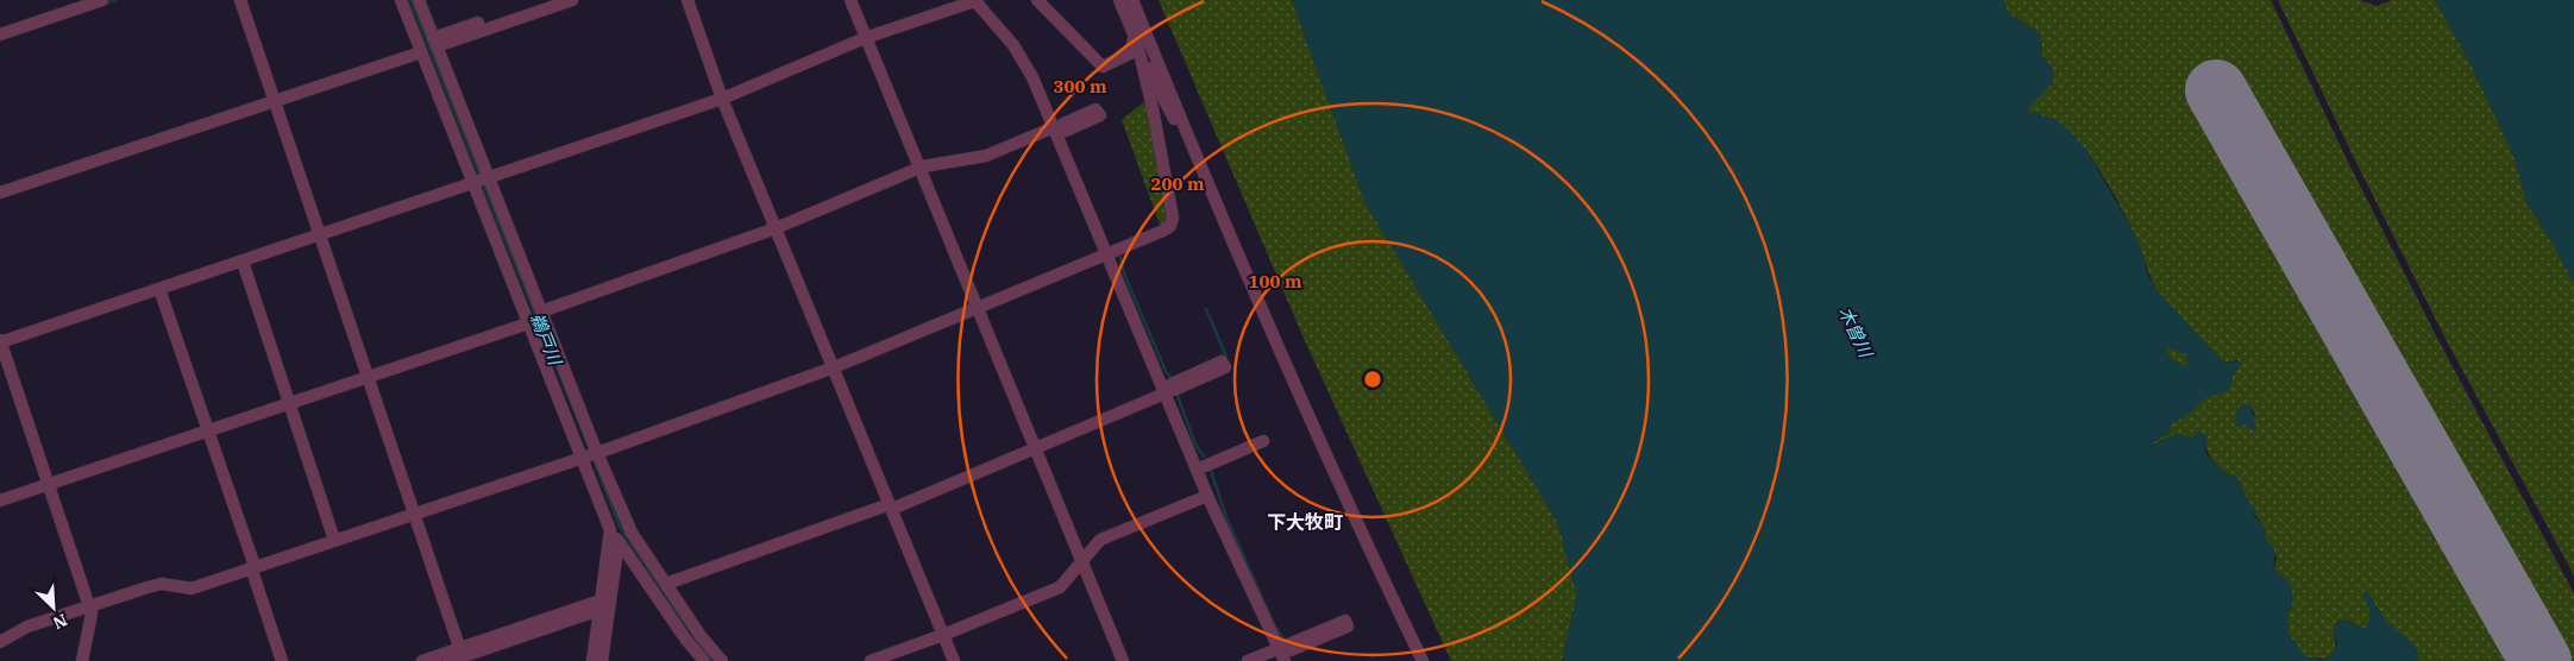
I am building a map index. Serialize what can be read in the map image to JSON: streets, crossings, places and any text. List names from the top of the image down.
{
  "districts": ["下大牧町"],
  "water": ["木曽川", "鵜戸川"],
  "north": "bottom right",
  "rings": ["300 m", "200 m", "100 m"]
}
